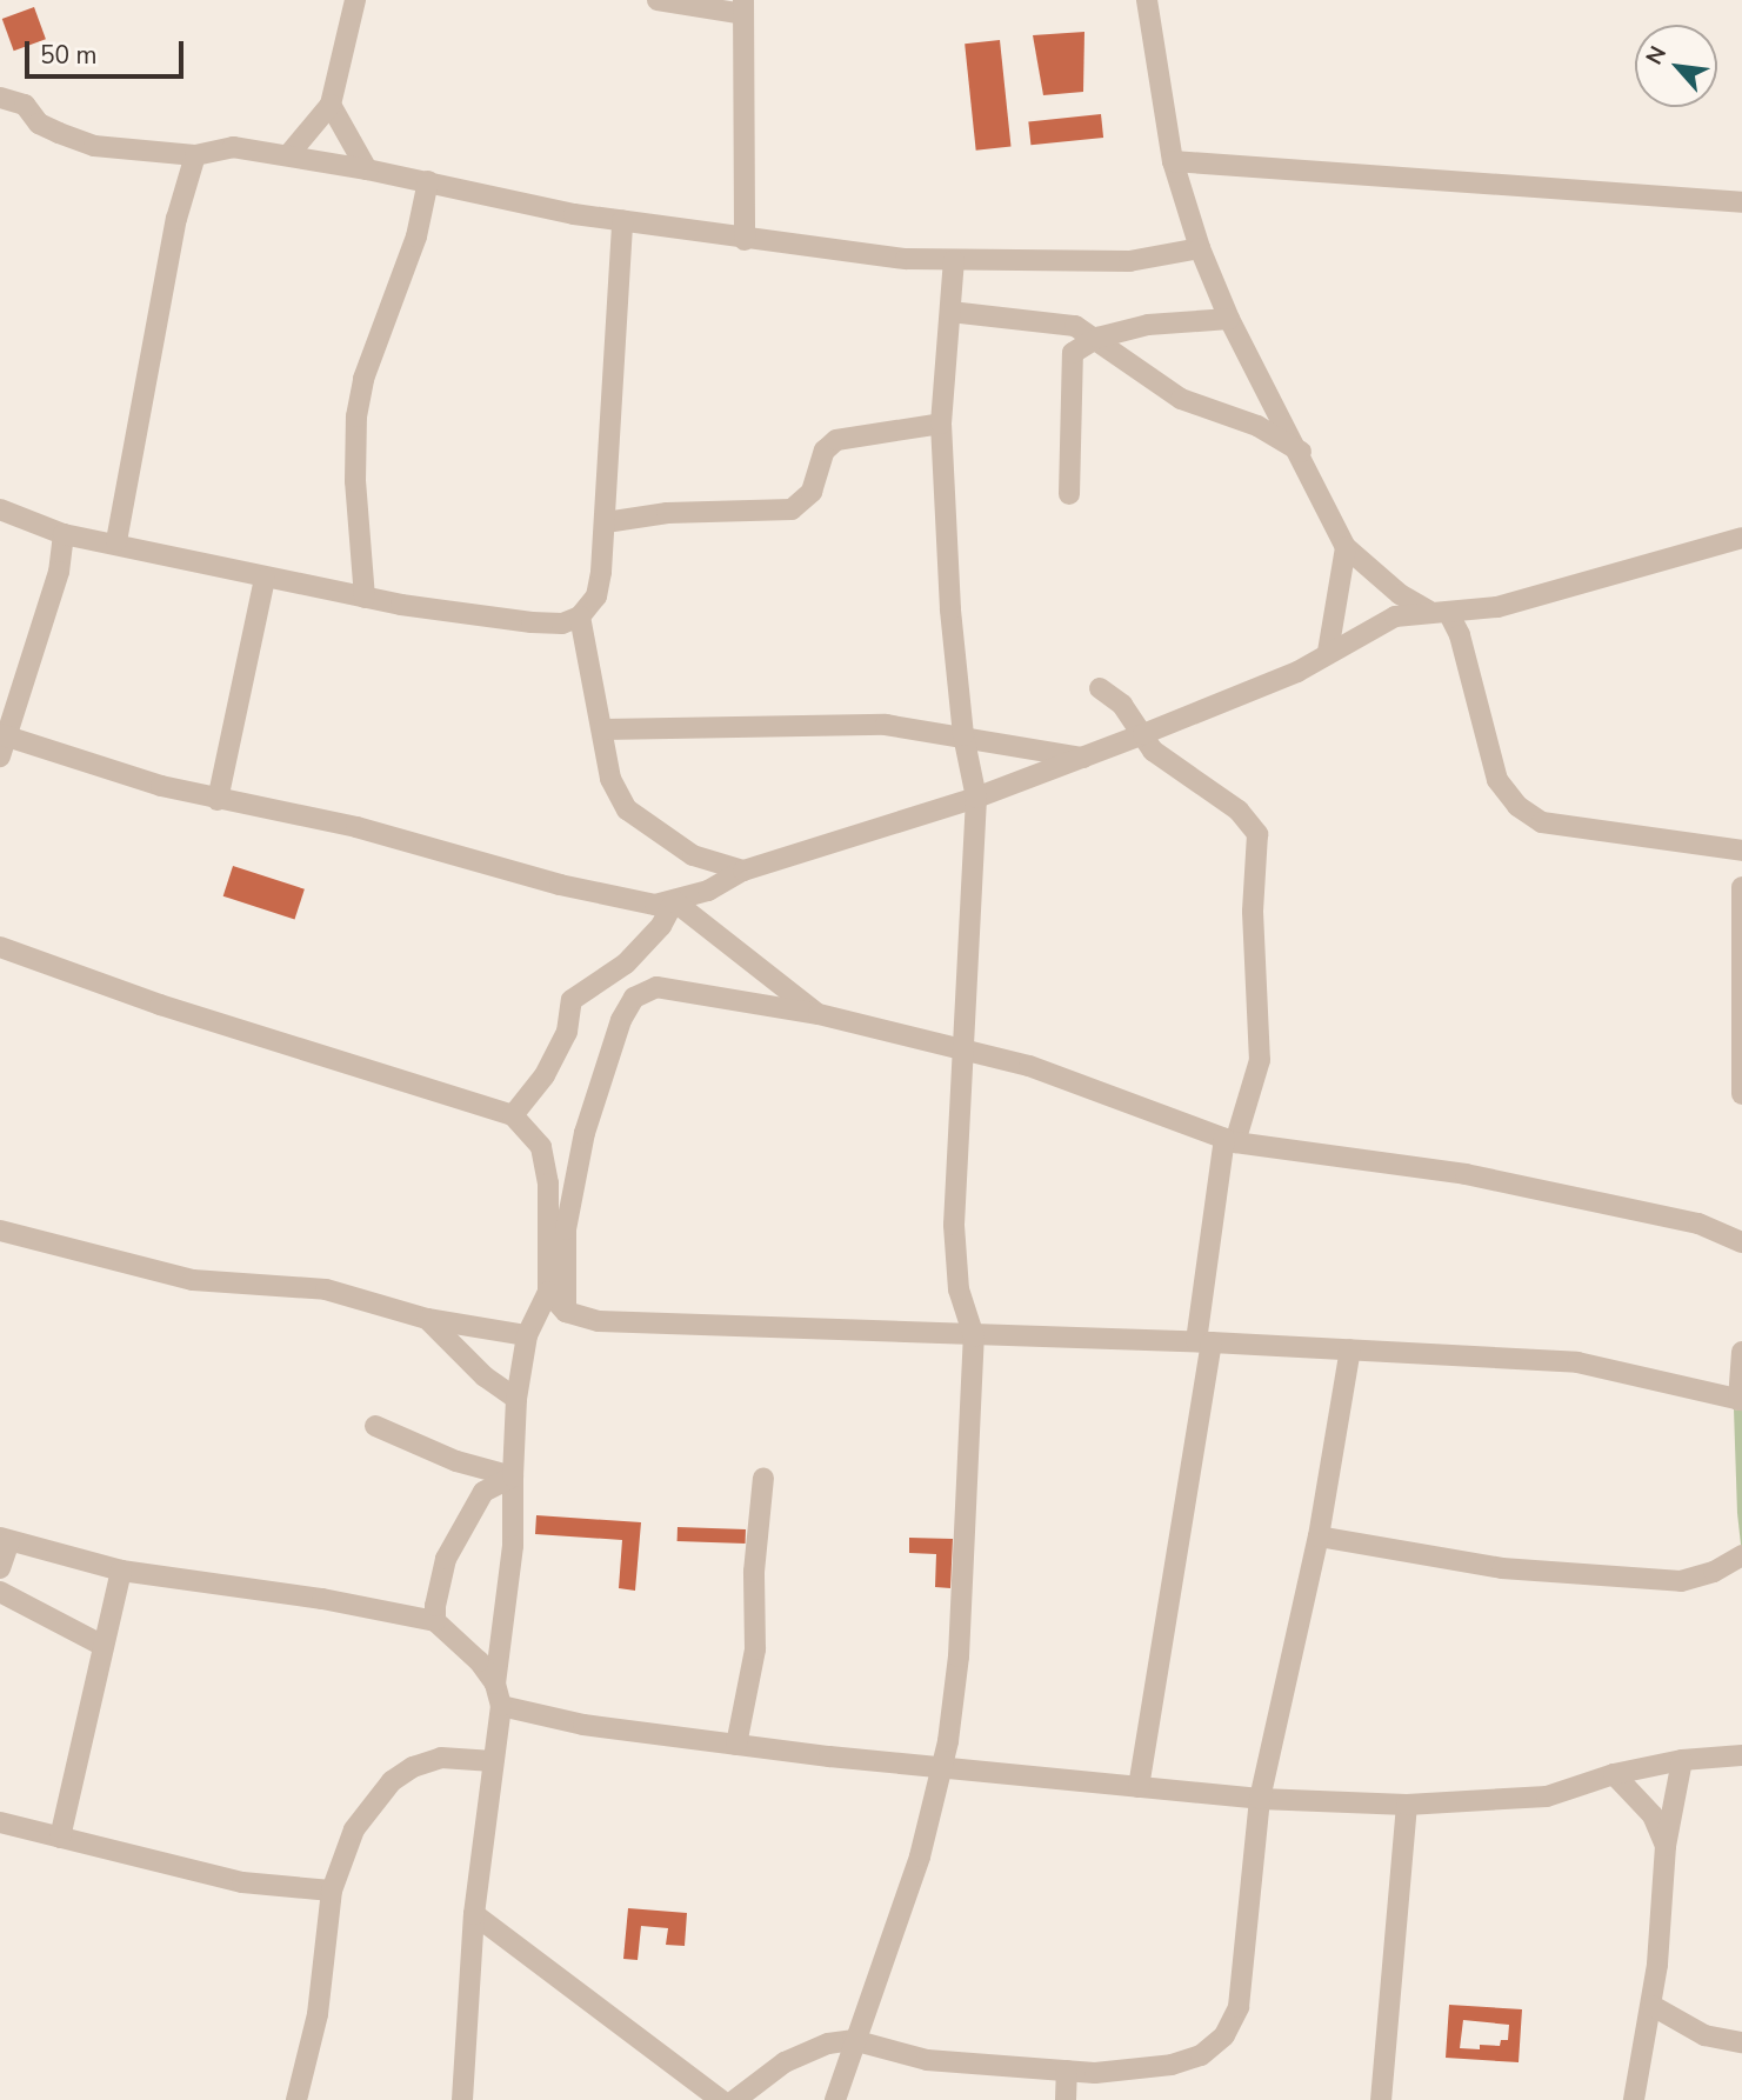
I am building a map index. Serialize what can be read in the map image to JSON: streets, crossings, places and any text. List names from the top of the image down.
{
  "scale_bar": "50 m",
  "north": "top left"
}
